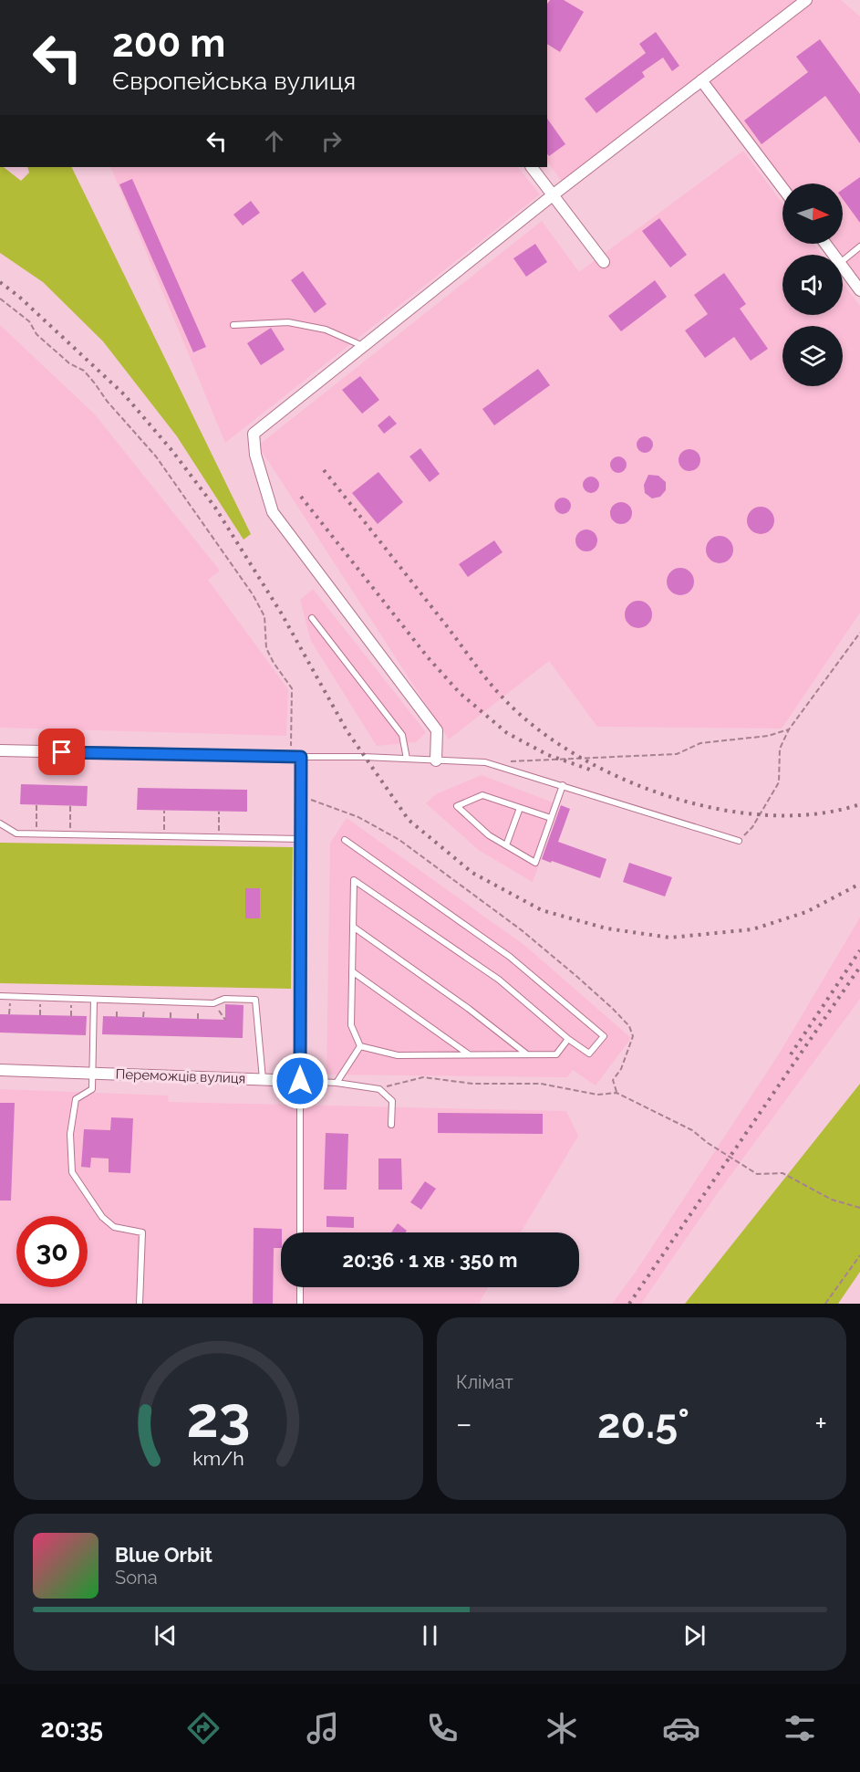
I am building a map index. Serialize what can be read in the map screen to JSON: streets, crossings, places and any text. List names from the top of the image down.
{
  "streets": {
    "street": ["Переможців вулиця"]
  },
  "north": "right",
  "page": {
    "turn": ["200 m", "Європейська вулиця"],
    "limit": "30",
    "trip": "20:36 · 1 хв · 350 m",
    "tile": "Клімат",
    "heat": ["−", "20.5°", "+"],
    "song": ["Blue Orbit", "Sona"],
    "tabs": "20:35",
    "gauge": ["23", "km/h"]
  }
}
